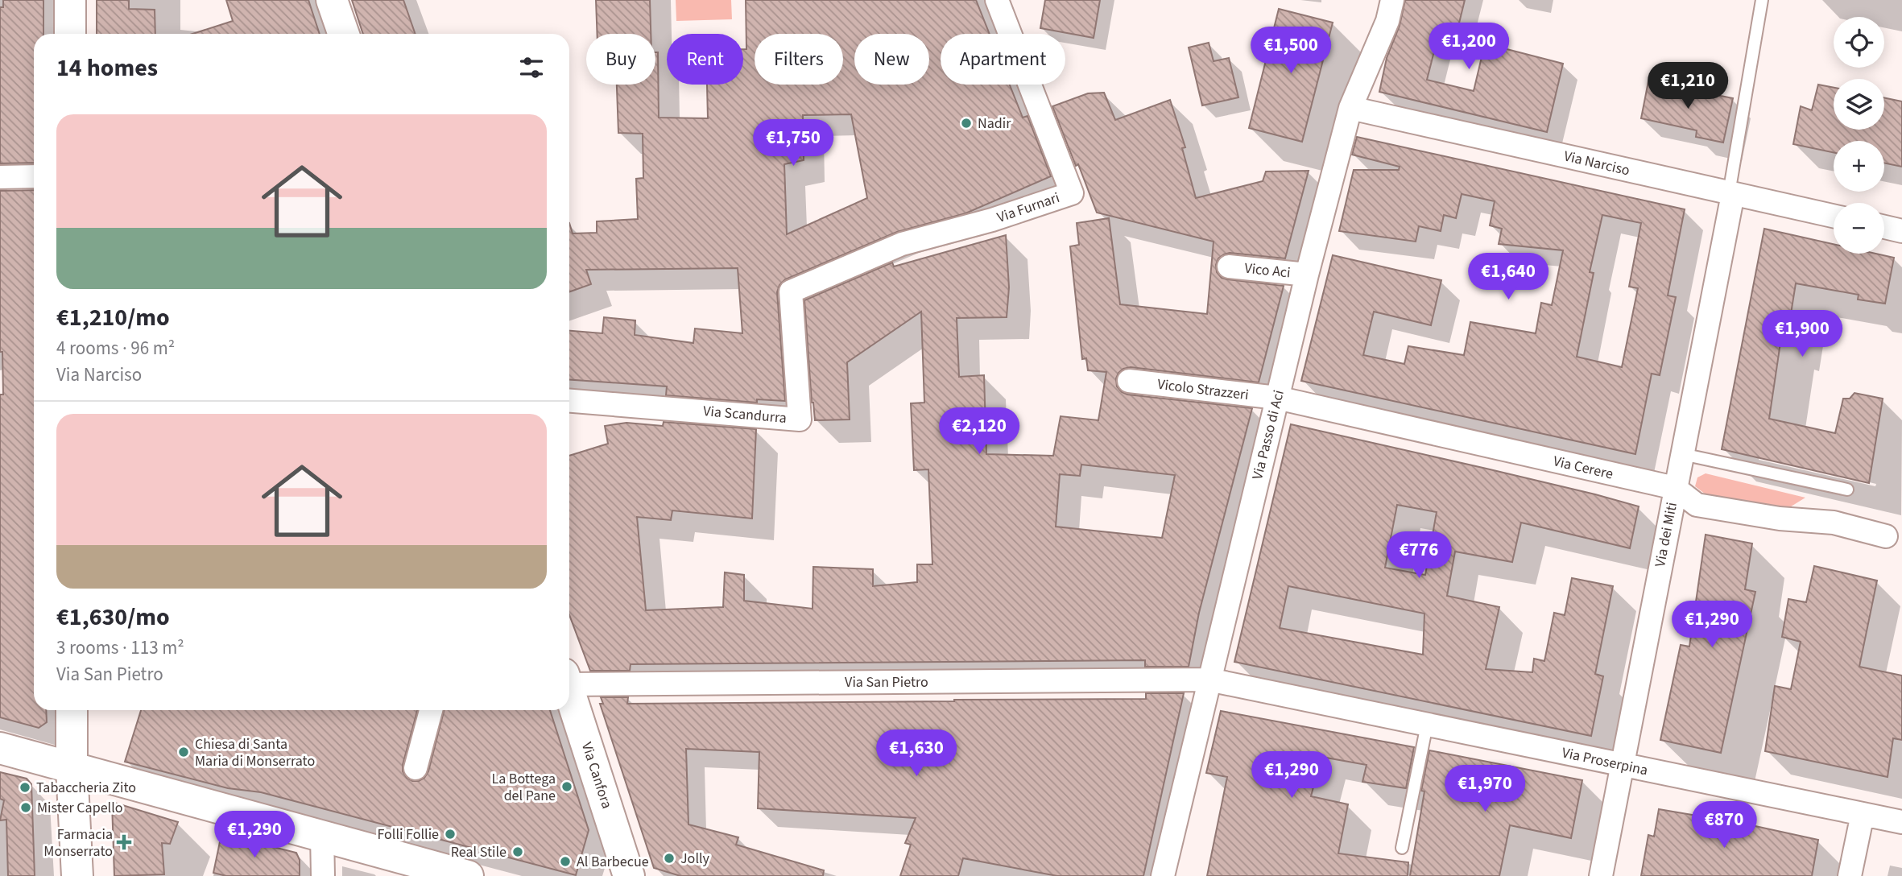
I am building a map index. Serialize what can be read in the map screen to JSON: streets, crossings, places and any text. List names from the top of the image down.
{
  "streets": {
    "main road": ["Via Canfora"],
    "street": [
      "Via Narciso",
      "Via Furnari",
      "Vico Aci",
      "Vicolo Strazzeri",
      "Via Scandurra",
      "Via Passo di Aci",
      "Via Cerere",
      "Via dei Miti",
      "Via San Pietro",
      "Via Proserpina"
    ]
  },
  "crossings": [
    ["Via Narciso", "Via Passo di Aci"],
    ["Via Narciso", "Via dei Miti"],
    ["Via Furnari", "Via Scandurra"],
    ["Vico Aci", "Via Passo di Aci"],
    ["Vicolo Strazzeri", "Via Passo di Aci"],
    ["Vicolo Strazzeri", "Via Cerere"],
    ["Via Passo di Aci", "Via Cerere"],
    ["Via Passo di Aci", "Via San Pietro"],
    ["Via Passo di Aci", "Via Proserpina"],
    ["Via Cerere", "Via dei Miti"],
    ["Via dei Miti", "Via Proserpina"],
    ["Via San Pietro", "Via Proserpina"]
  ],
  "places": {
    "other": [
      "Nadir",
      "Chiesa di Santa Maria di Monserrato",
      "La Bottega del Pane",
      "Tabaccheria Zito",
      "Mister Capello",
      "Folli Follie",
      "Real Stile",
      "Jolly",
      "Al Barbecue"
    ],
    "health": ["Farmacia Monserrato"]
  },
  "page": {
    "map_buttons": ["+", "−"],
    "price": [
      "€1,200",
      "€1,500",
      "€1,210",
      "€1,750",
      "€1,640",
      "€1,900",
      "€2,120",
      "€776",
      "€1,290",
      "€1,630",
      "€1,290",
      "€1,970",
      "€870",
      "€1,290"
    ],
    "chip": [
      "Buy",
      "Rent",
      "Filters",
      "New",
      "Apartment"
    ],
    "heading": "14 homes",
    "list": [
      {
        "name": "€1,210/mo",
        "note": "4 rooms · 96 m² · Via Narciso"
      },
      {
        "name": "€1,630/mo",
        "note": "3 rooms · 113 m² · Via San Pietro"
      }
    ]
  }
}
